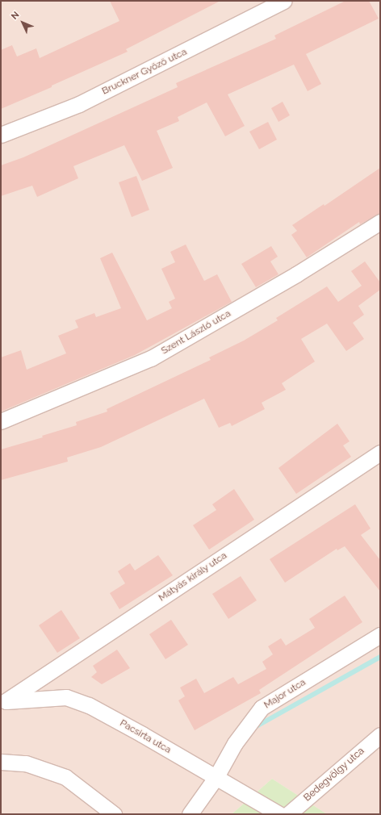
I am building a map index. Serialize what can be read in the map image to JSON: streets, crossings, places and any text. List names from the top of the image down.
{
  "streets": {
    "street": [
      "Bruckner Győző utca",
      "Szent László utca",
      "Mátyás király utca",
      "Major utca",
      "Pacsirta utca",
      "Bedegvölgy utca"
    ]
  },
  "crossings": [
    ["Mátyás király utca", "Pacsirta utca"],
    ["Major utca", "Pacsirta utca"]
  ],
  "north": "top left"
}
